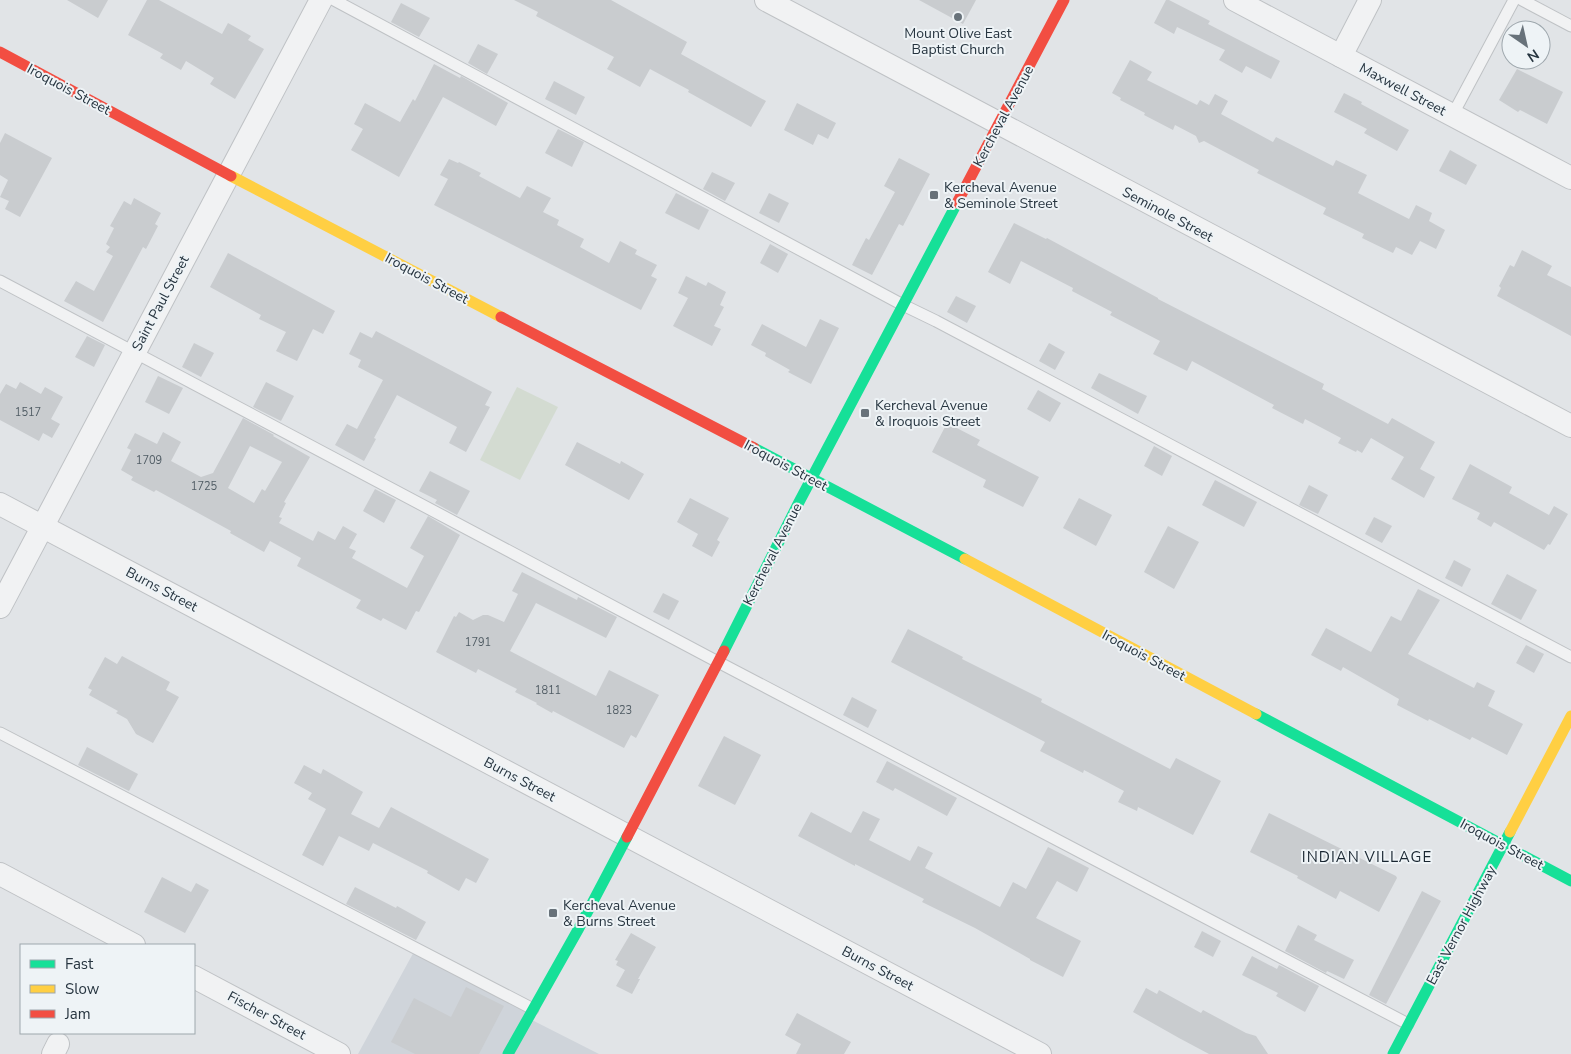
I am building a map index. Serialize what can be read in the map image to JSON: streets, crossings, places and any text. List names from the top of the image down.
{
  "streets": {
    "street": [
      "Iroquois Street",
      "Maxwell Street",
      "Kercheval Avenue",
      "Seminole Street",
      "Saint Paul Street",
      "Burns Street",
      "East Vernor Highway",
      "Fischer Street"
    ]
  },
  "crossings": [
    ["Iroquois Street", "Kercheval Avenue"],
    ["Iroquois Street", "Saint Paul Street"],
    ["Iroquois Street", "East Vernor Highway"],
    ["Kercheval Avenue", "Seminole Street"],
    ["Kercheval Avenue", "Burns Street"],
    ["Saint Paul Street", "Burns Street"]
  ],
  "districts": ["INDIAN VILLAGE"],
  "places": {
    "other": ["Mount Olive East Baptist Church"],
    "transit": ["Kercheval Avenue & Seminole Street", "Kercheval Avenue & Iroquois Street", "Kercheval Avenue & Burns Street"]
  },
  "house_numbers": [
    "1517",
    "1709",
    "1725",
    "1791",
    "1811",
    "1823"
  ],
  "legend": ["Fast", "Slow", "Jam"],
  "north": "bottom right"
}
